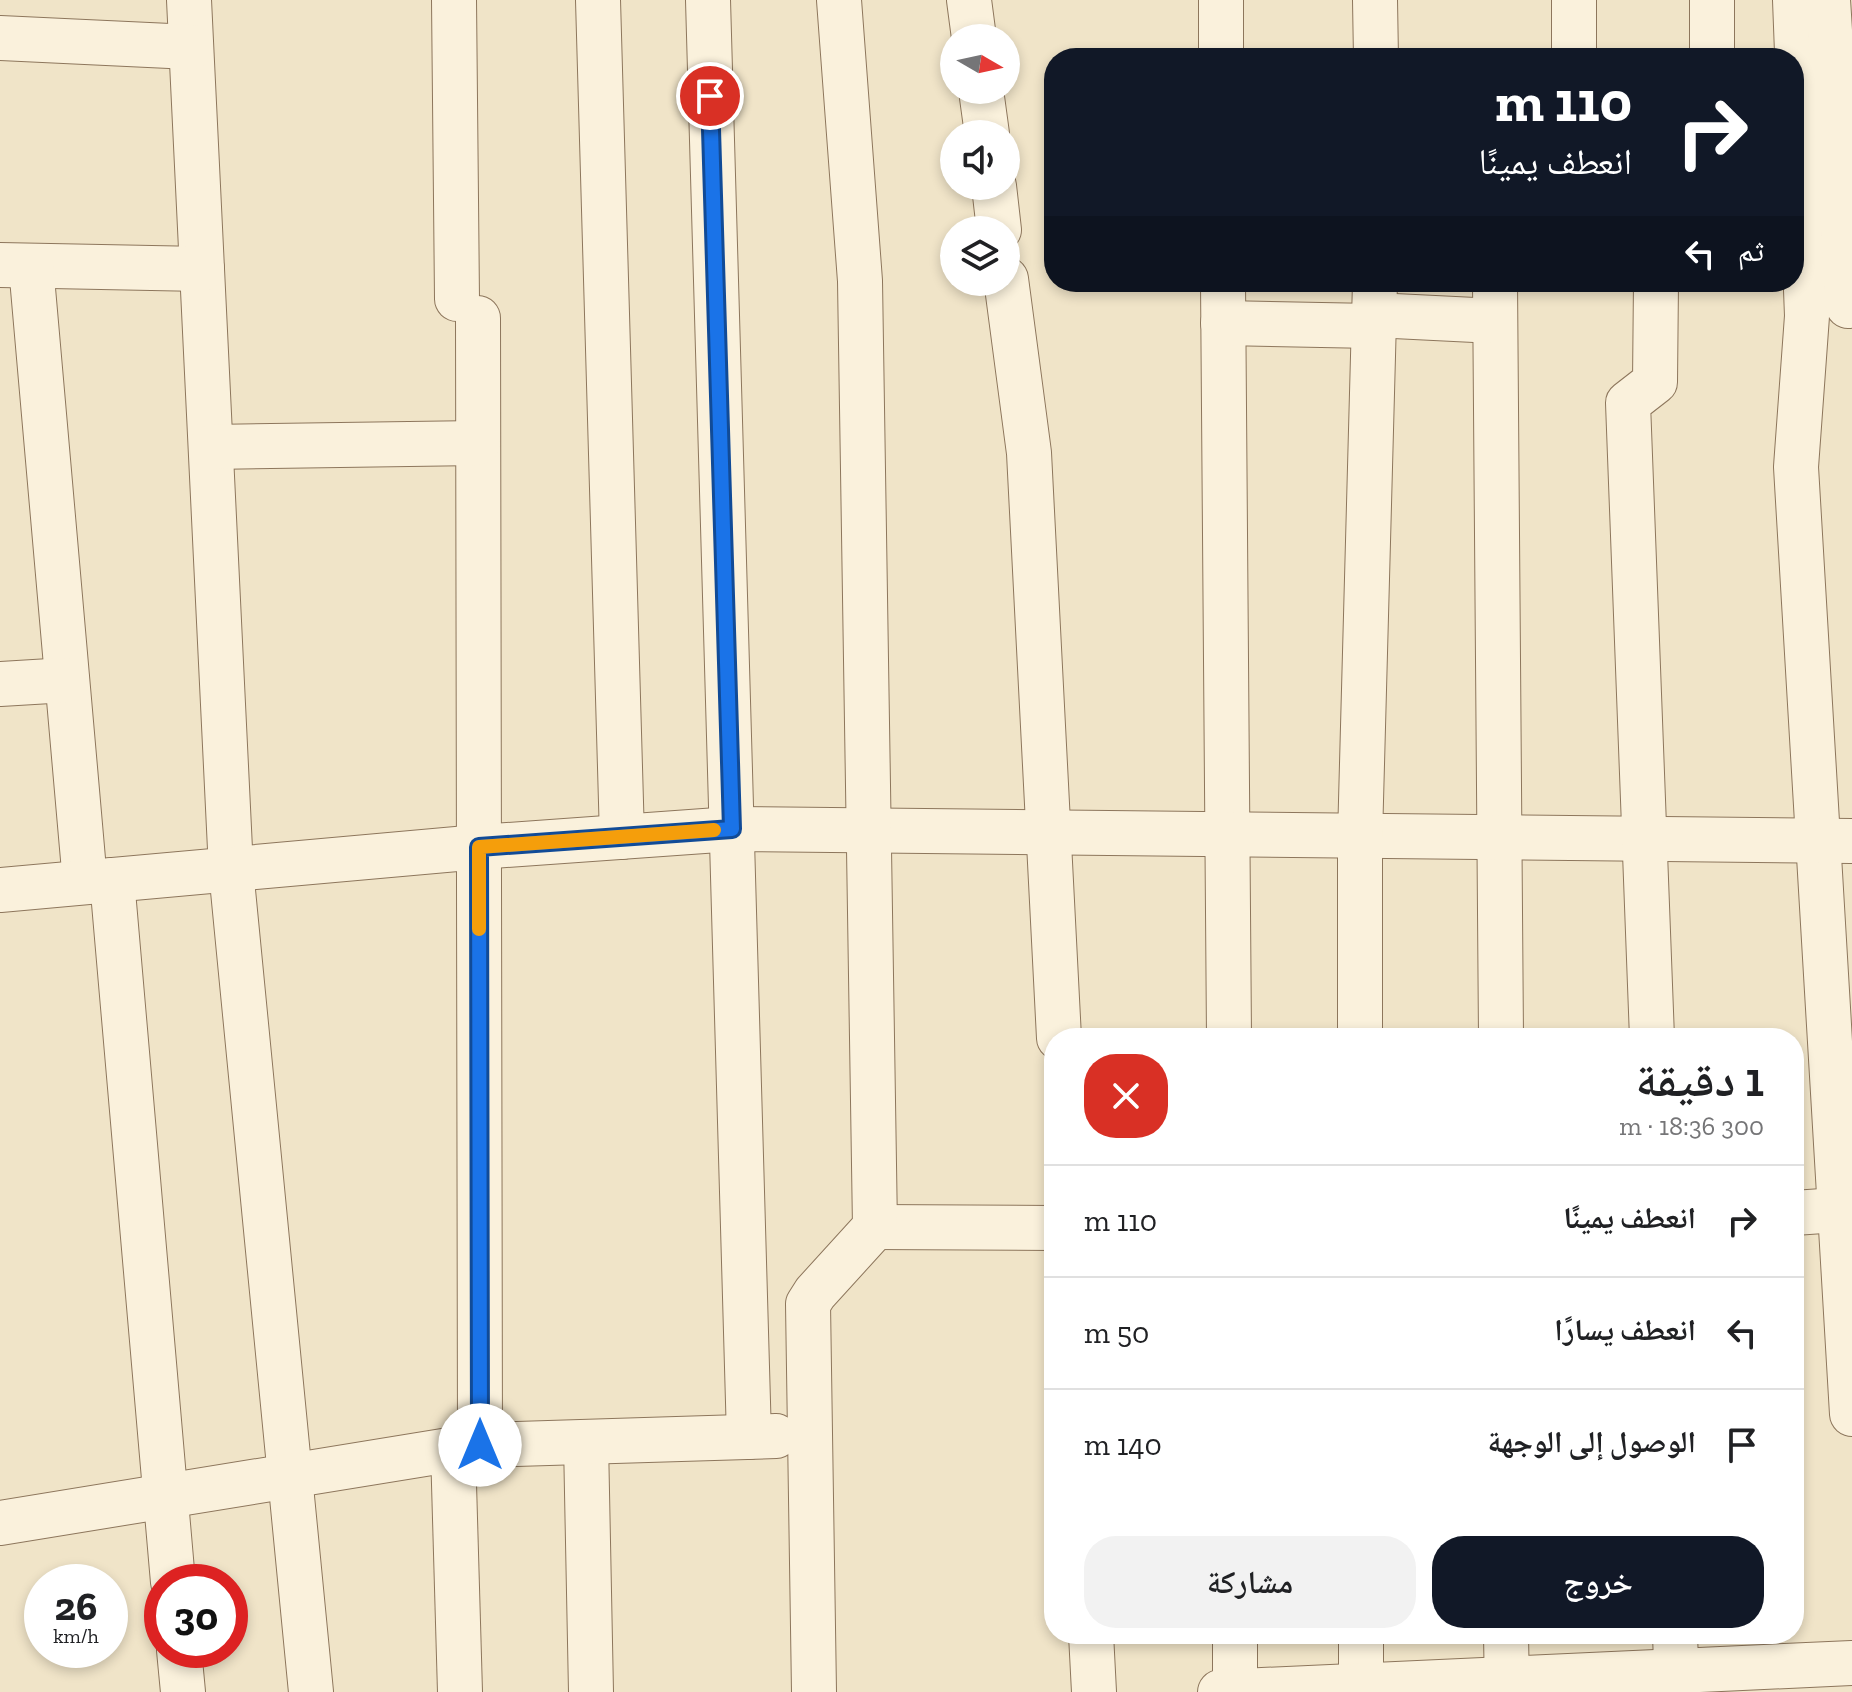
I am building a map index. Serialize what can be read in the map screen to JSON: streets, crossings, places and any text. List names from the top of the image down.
{
  "north": "right",
  "page": {
    "turn": ["110 m", "انعطف يمينًا"],
    "then": "ثم",
    "heading": ["1 دقيقة", "300 m · 18:36"],
    "list": [
      {
        "name": "انعطف يمينًا",
        "value": "110 m"
      },
      {
        "name": "انعطف يسارًا",
        "value": "50 m"
      },
      {
        "name": "الوصول إلى الوجهة",
        "value": "140 m"
      }
    ],
    "buttons": ["خروج", "مشاركة"],
    "speed": "26 km/h",
    "limit": "30"
  }
}
